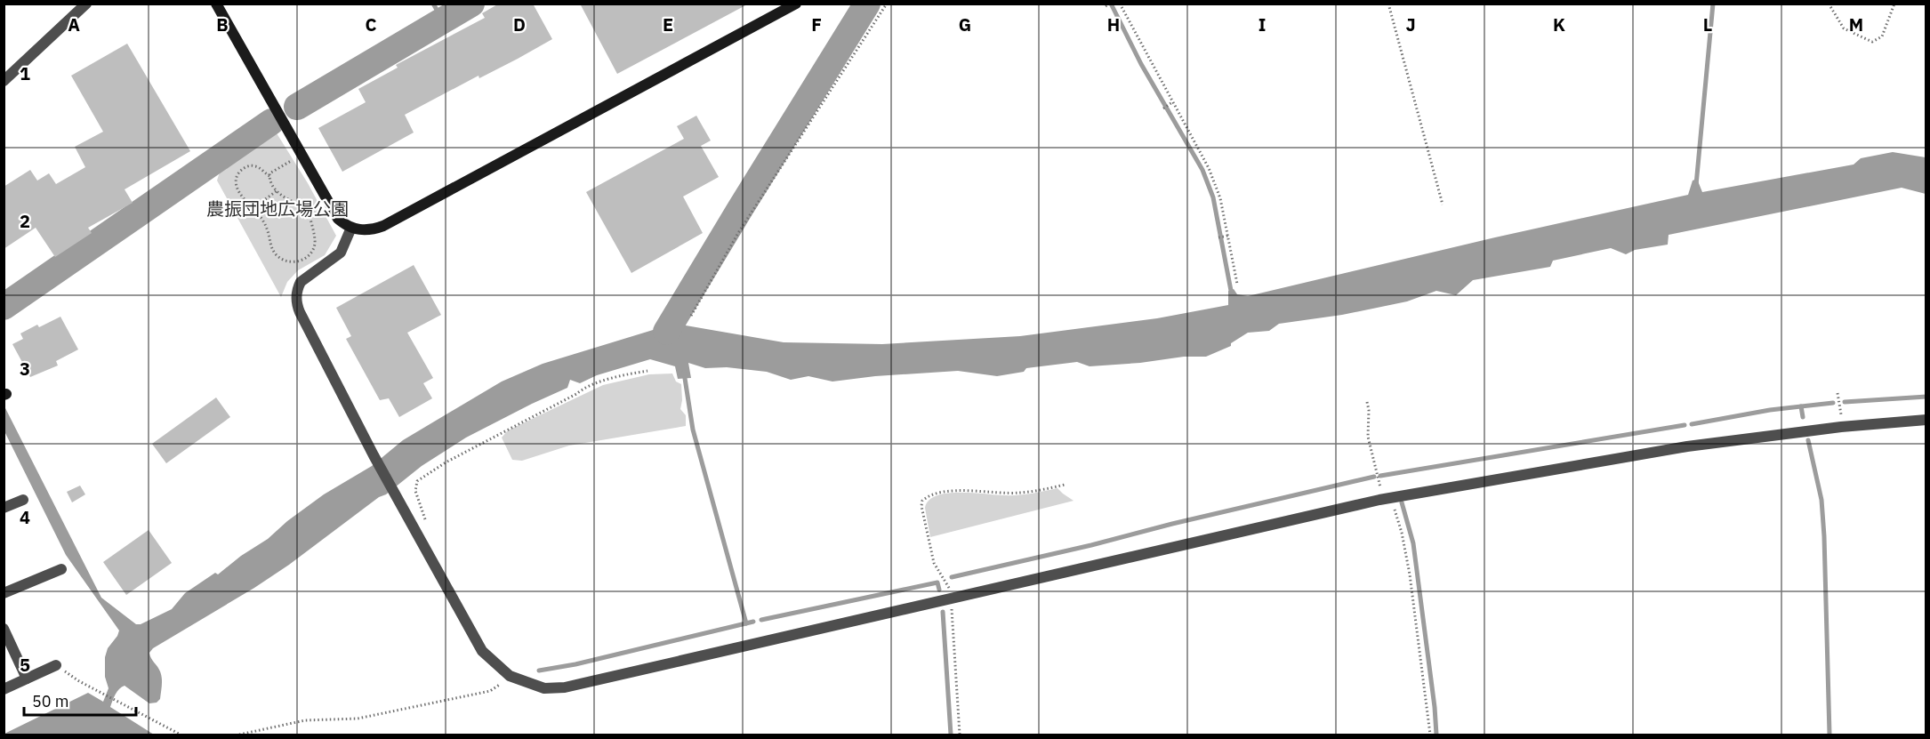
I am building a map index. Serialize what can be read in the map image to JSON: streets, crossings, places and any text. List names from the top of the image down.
{
  "parks": ["農振団地広場公園"],
  "scale_bar": "50 m",
  "grid": {
    "columns": [
      "A",
      "B",
      "C",
      "D",
      "E",
      "F",
      "G",
      "H",
      "I",
      "J",
      "K",
      "L",
      "M"
    ],
    "rows": [
      "1",
      "2",
      "3",
      "4",
      "5"
    ]
  }
}
